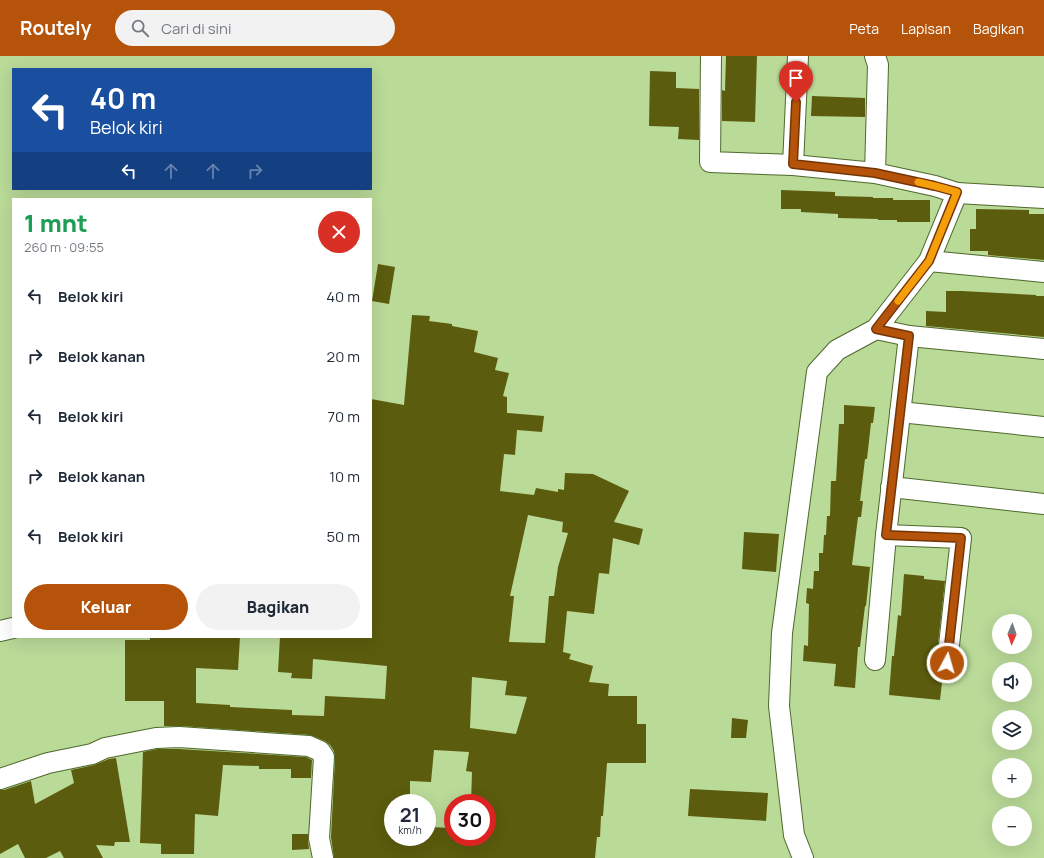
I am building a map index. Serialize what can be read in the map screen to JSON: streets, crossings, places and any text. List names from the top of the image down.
{
  "north": "bottom",
  "page": {
    "header": "Routely",
    "search": "Cari di sini",
    "nav": ["Peta", "Lapisan", "Bagikan"],
    "turn": ["40 m", "Belok kiri"],
    "heading": ["1 mnt", "260 m · 09:55"],
    "list": [
      {
        "name": "Belok kiri",
        "value": "40 m"
      },
      {
        "name": "Belok kanan",
        "value": "20 m"
      },
      {
        "name": "Belok kiri",
        "value": "70 m"
      },
      {
        "name": "Belok kanan",
        "value": "10 m"
      },
      {
        "name": "Belok kiri",
        "value": "50 m"
      }
    ],
    "buttons": ["Keluar", "Bagikan"],
    "map_buttons": ["+", "−"],
    "speed": "21 km/h",
    "limit": "30"
  }
}
